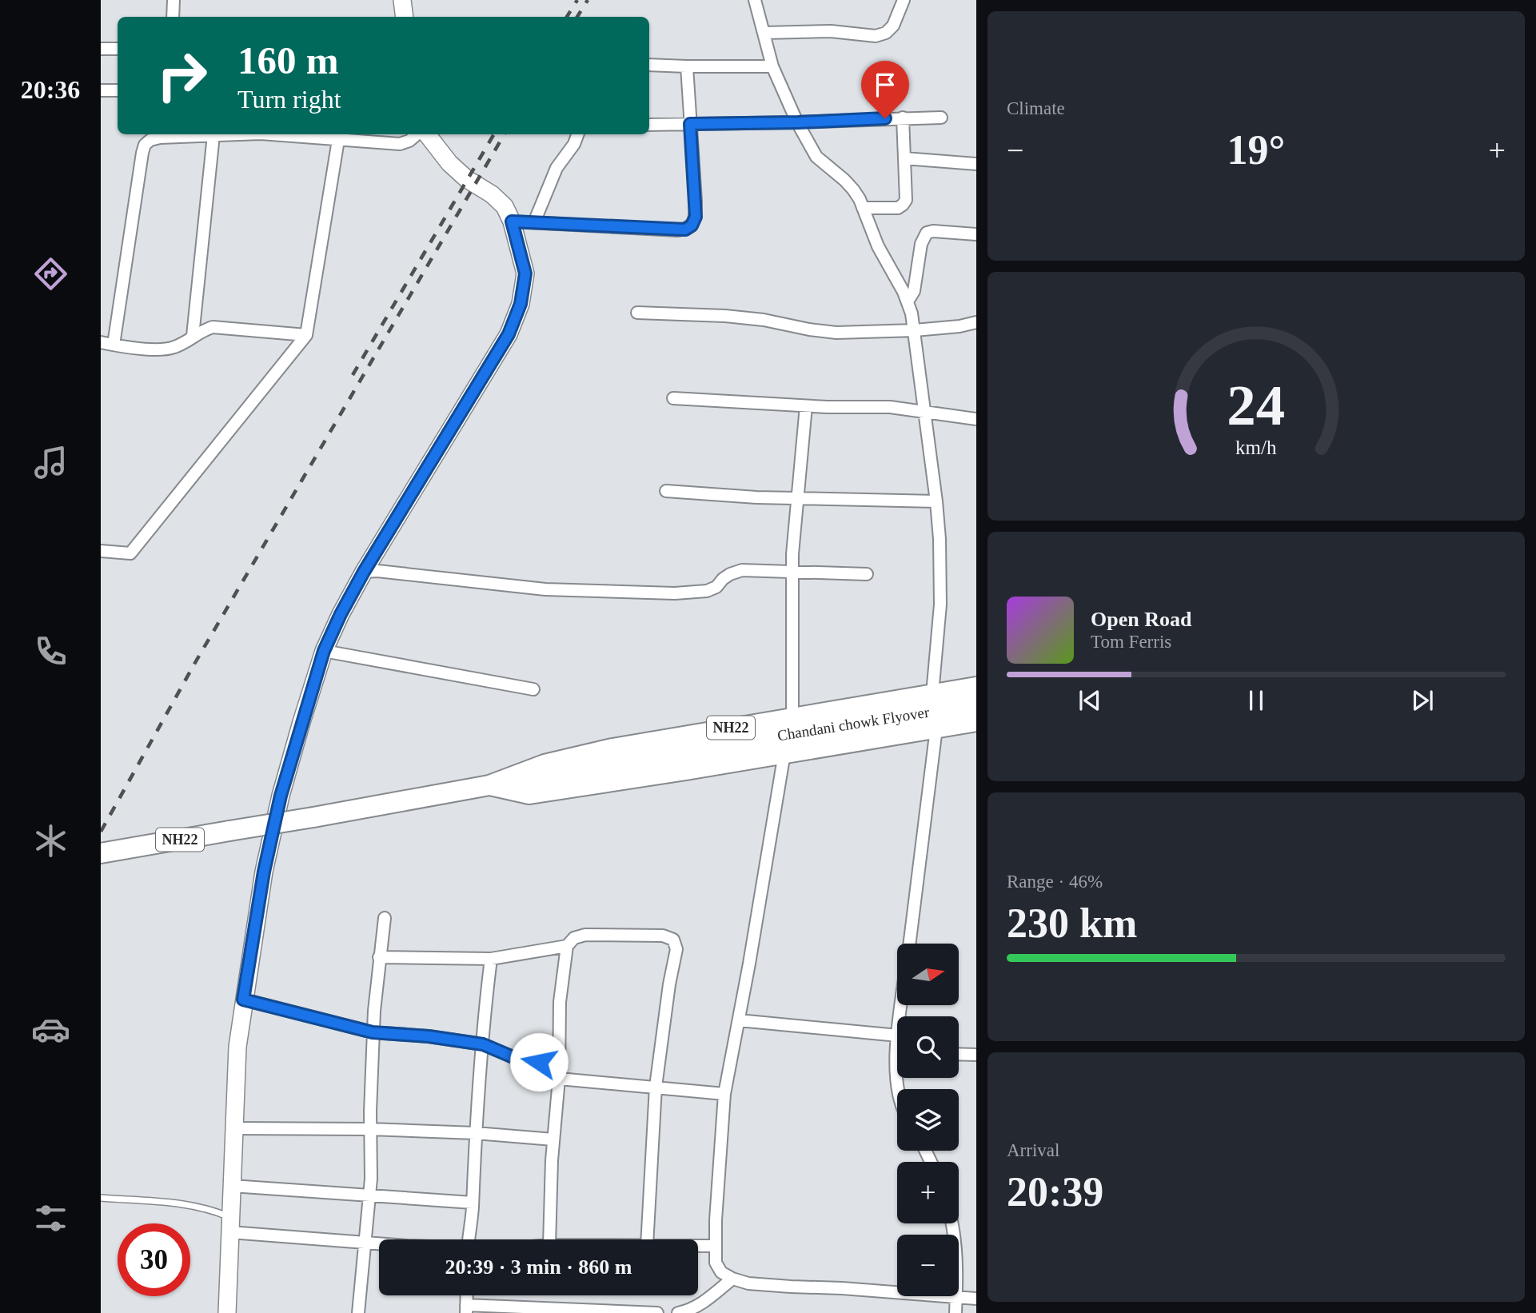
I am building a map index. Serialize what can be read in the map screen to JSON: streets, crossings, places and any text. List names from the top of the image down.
{
  "streets": {
    "highway": ["NH22"],
    "main road": ["Chandani chowk Flyover"]
  },
  "crossings": [
    ["Chandani chowk Flyover", "NH22"]
  ],
  "north": "right",
  "page": {
    "tabs": "20:36",
    "tile": [
      "Climate",
      ["Range · 46%", "230 km"],
      ["Arrival", "20:39"]
    ],
    "turn": ["160 m", "Turn right"],
    "heat": ["−", "19°", "+"],
    "song": ["Open Road", "Tom Ferris"],
    "map_buttons": ["+", "−"],
    "limit": "30",
    "trip": "20:39 · 3 min · 860 m",
    "gauge": ["24", "km/h"]
  }
}
